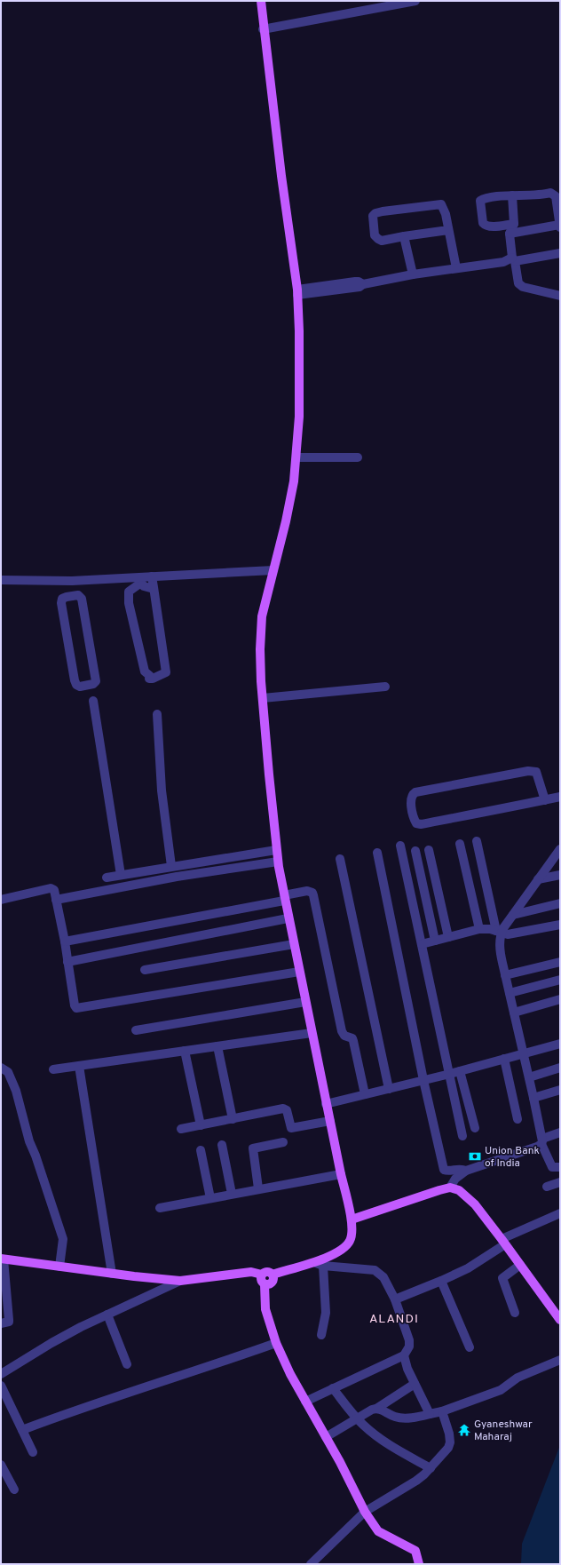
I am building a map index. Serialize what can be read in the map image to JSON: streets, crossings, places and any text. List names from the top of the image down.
{
  "districts": ["ALANDI"],
  "places": {
    "bank": ["Union Bank of India"],
    "temple": ["Gyaneshwar Maharaj"]
  }
}
